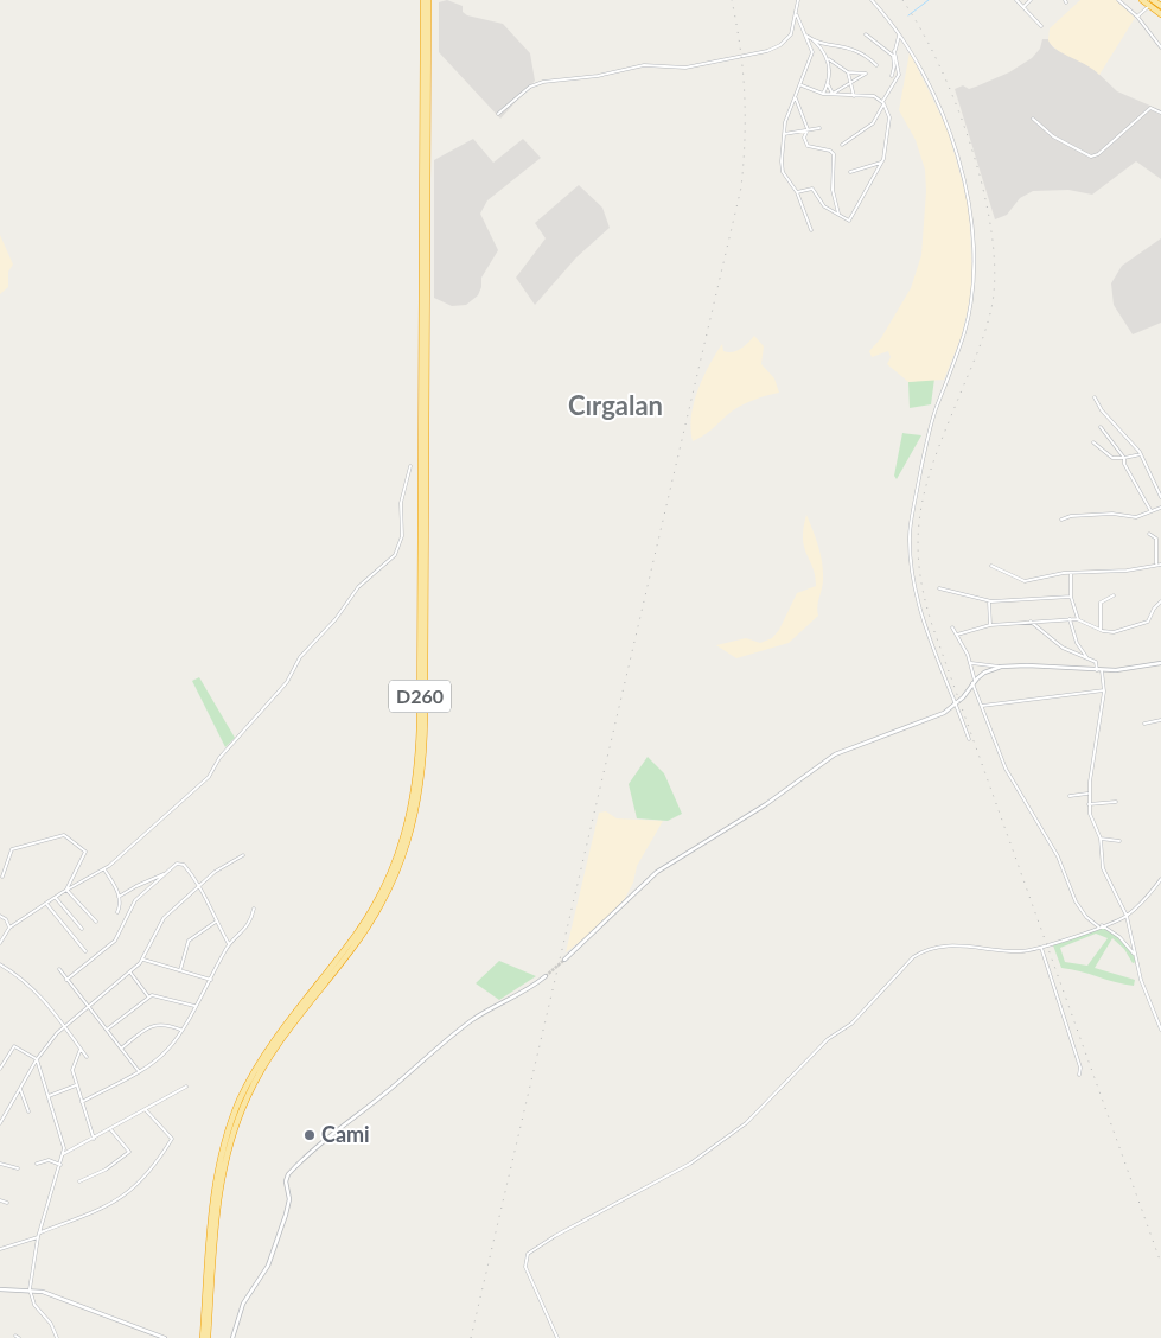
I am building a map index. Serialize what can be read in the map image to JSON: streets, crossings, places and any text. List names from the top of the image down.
{
  "streets": {
    "highway": ["D260"]
  },
  "districts": ["Cırgalan"],
  "places": ["Cami"]
}
